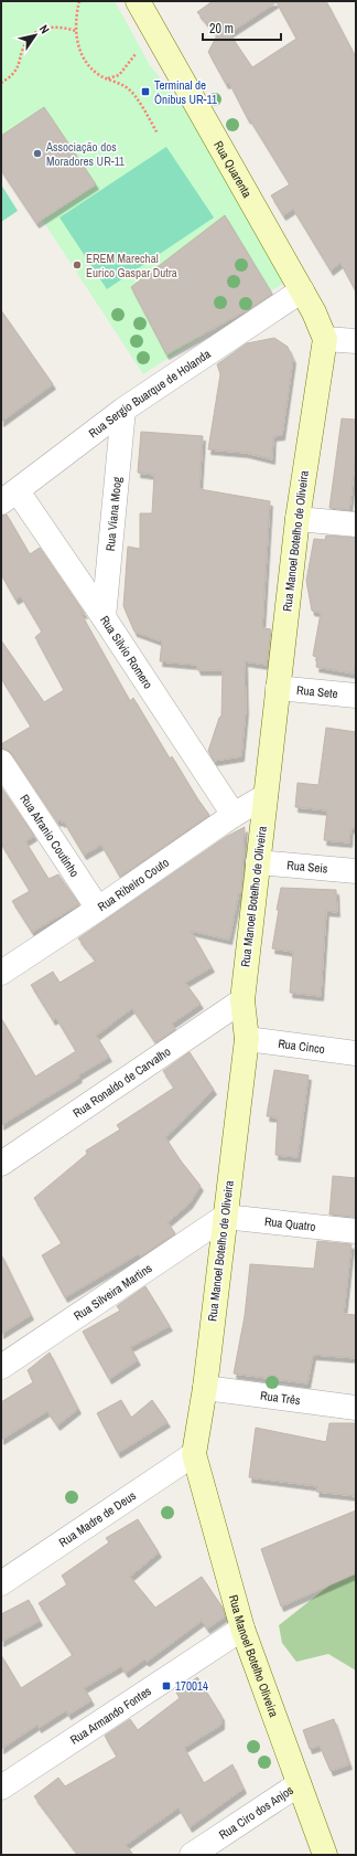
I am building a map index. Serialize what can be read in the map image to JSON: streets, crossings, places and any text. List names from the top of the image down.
{
  "streets": {
    "street": [
      "Rua Quarenta",
      "Rua Sergio Buarque de Holanda",
      "Rua Viana Moog",
      "Rua Manoel Botelho de Oliveira",
      "Rua Silvio Romero",
      "Rua Sete",
      "Rua Afranio Coutinho",
      "Rua Seis",
      "Rua Ribeiro Couto",
      "Rua Cinco",
      "Rua Ronaldo de Carvalho",
      "Rua Quatro",
      "Rua Silveira Martins",
      "Rua Três",
      "Rua Madre de Deus",
      "Rua Manoel Botelho Oliveira",
      "Rua Armando Fontes",
      "Rua Ciro dos Anjos"
    ]
  },
  "crossings": [
    ["Rua Quarenta", "Rua Sergio Buarque de Holanda"],
    ["Rua Quarenta", "Rua Manoel Botelho de Oliveira"],
    ["Rua Sergio Buarque de Holanda", "Rua Viana Moog"],
    ["Rua Sergio Buarque de Holanda", "Rua Silvio Romero"],
    ["Rua Viana Moog", "Rua Silvio Romero"],
    ["Rua Manoel Botelho de Oliveira", "Rua Sete"],
    ["Rua Manoel Botelho de Oliveira", "Rua Seis"],
    ["Rua Manoel Botelho de Oliveira", "Rua Ribeiro Couto"],
    ["Rua Manoel Botelho de Oliveira", "Rua Cinco"],
    ["Rua Manoel Botelho de Oliveira", "Rua Ronaldo de Carvalho"],
    ["Rua Manoel Botelho de Oliveira", "Rua Quatro"],
    ["Rua Manoel Botelho de Oliveira", "Rua Silveira Martins"],
    ["Rua Manoel Botelho de Oliveira", "Rua Três"],
    ["Rua Manoel Botelho de Oliveira", "Rua Madre de Deus"],
    ["Rua Manoel Botelho de Oliveira", "Rua Manoel Botelho Oliveira"],
    ["Rua Silvio Romero", "Rua Ribeiro Couto"],
    ["Rua Afranio Coutinho", "Rua Ribeiro Couto"],
    ["Rua Quatro", "Rua Silveira Martins"],
    ["Rua Madre de Deus", "Rua Manoel Botelho Oliveira"],
    ["Rua Manoel Botelho Oliveira", "Rua Armando Fontes"],
    ["Rua Manoel Botelho Oliveira", "Rua Ciro dos Anjos"]
  ],
  "places": {
    "transit": ["Terminal de Ônibus UR-11", "170014"],
    "other": ["Associação dos Moradores UR-11", "EREM Marechal Eurico Gaspar Dutra"]
  },
  "scale_bar": "20 m",
  "north": "top right"
}
